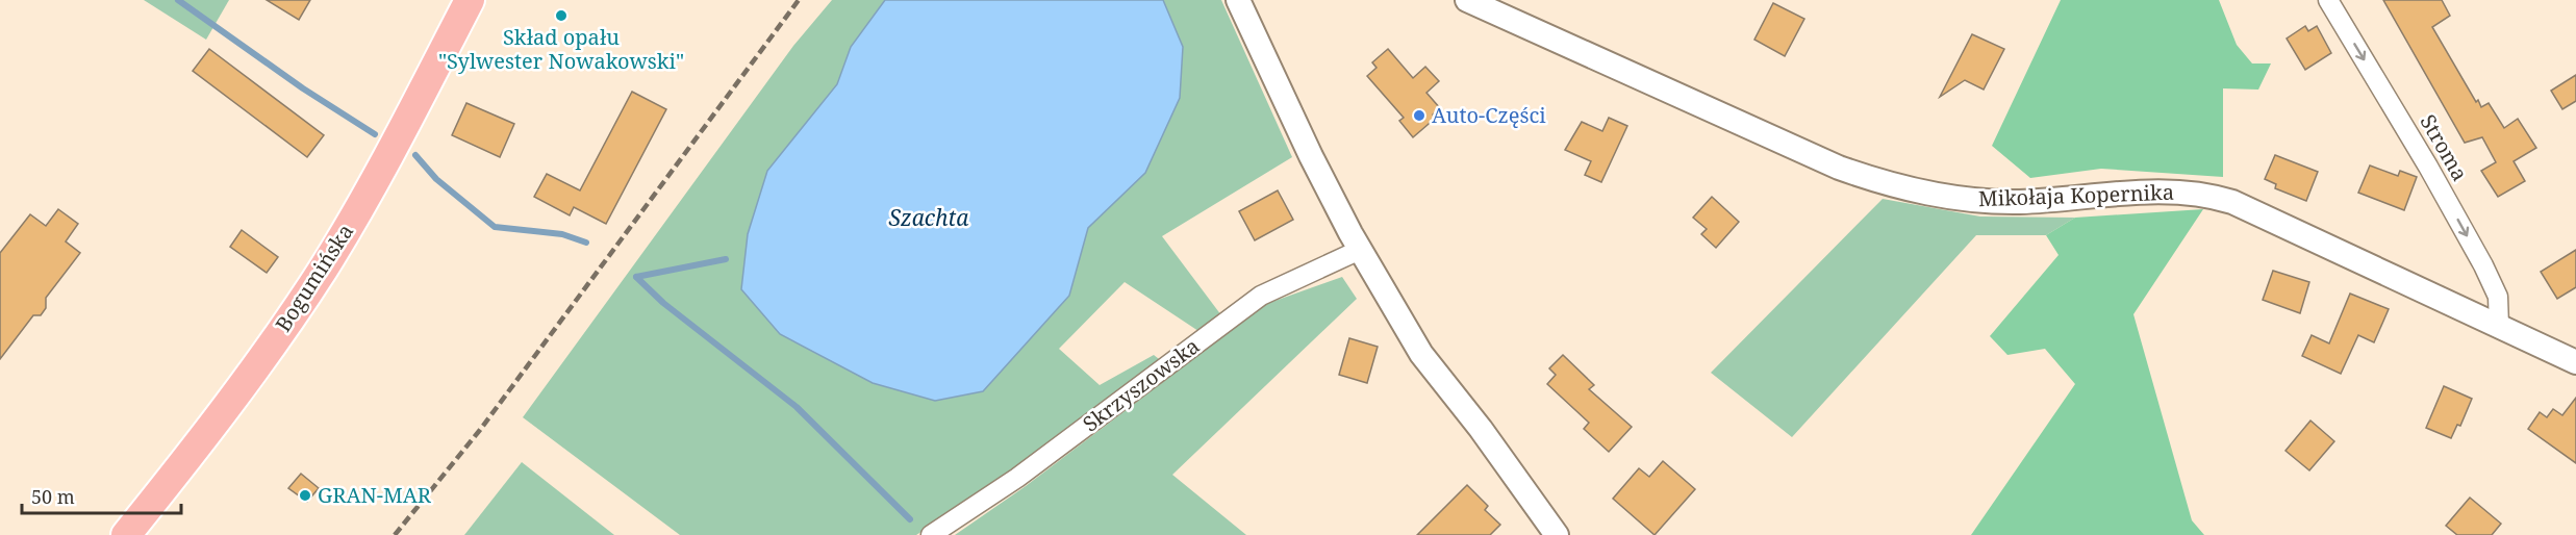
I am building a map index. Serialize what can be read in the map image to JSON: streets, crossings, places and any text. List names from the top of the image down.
{
  "streets": {
    "main road": ["Bogumińska"],
    "street": ["Stroma", "Mikołaja Kopernika", "Skrzyszowska"]
  },
  "crossings": [
    ["Stroma", "Mikołaja Kopernika"]
  ],
  "one_way": ["Stroma"],
  "water": ["Szachta"],
  "places": ["Skład opału \"Sylwester Nowakowski\"", "Auto-Części", "GRAN-MAR"],
  "scale_bar": "50 m"
}
